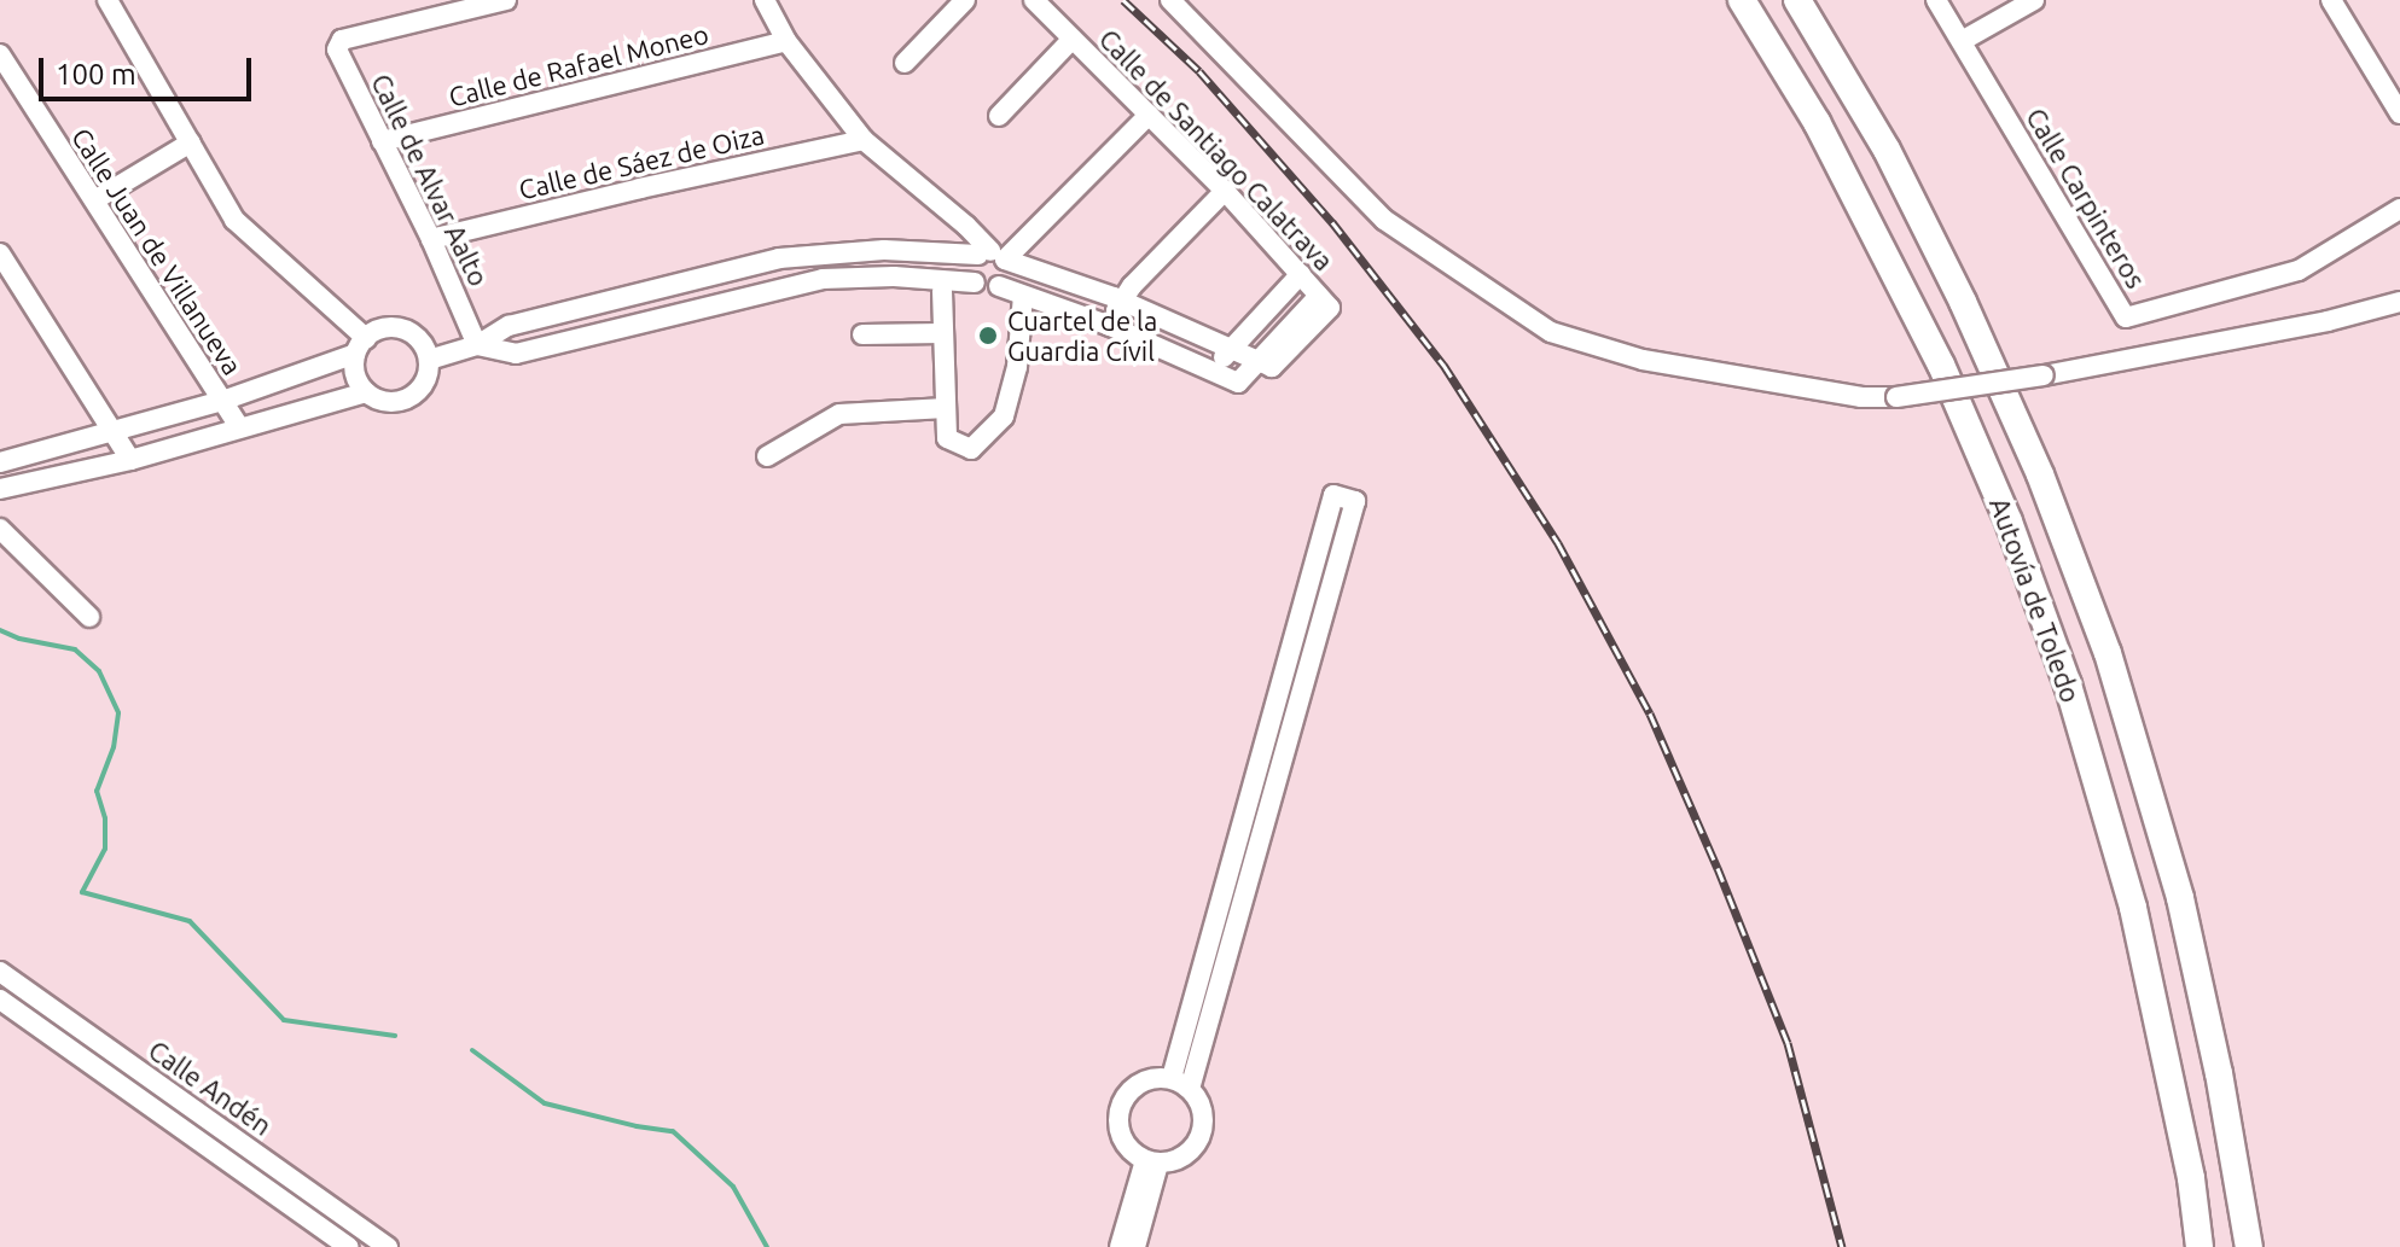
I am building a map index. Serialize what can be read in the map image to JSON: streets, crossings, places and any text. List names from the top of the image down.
{
  "streets": {
    "highway": ["Autovía de Toledo"],
    "street": [
      "Calle de Rafael Moneo",
      "Calle de Santiago Calatrava",
      "Calle de Sáez de Oiza",
      "Calle de Alvar Aalto",
      "Calle Carpinteros",
      "Calle Juan de Villanueva",
      "Calle Andén"
    ]
  },
  "crossings": [
    ["Calle de Rafael Moneo", "Calle de Alvar Aalto"],
    ["Calle de Sáez de Oiza", "Calle de Alvar Aalto"]
  ],
  "places": ["Cuartel de la Guardia Cívil"],
  "scale_bar": "100 m"
}
